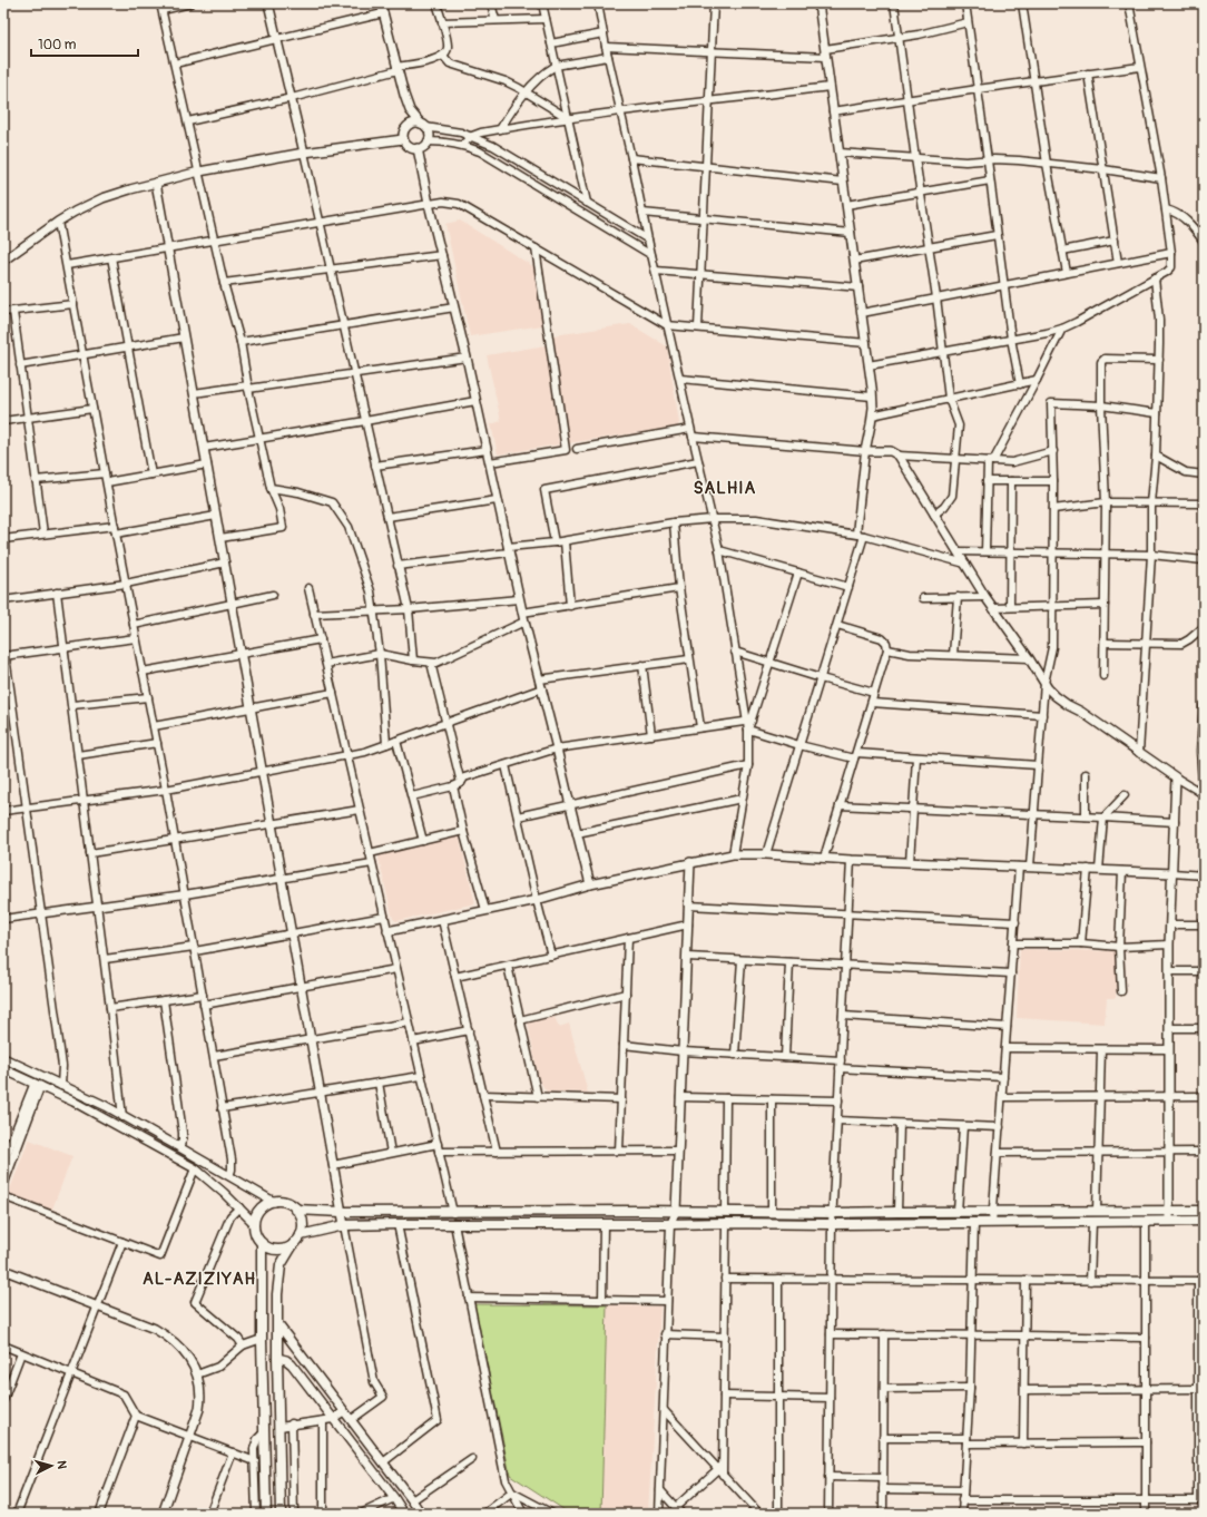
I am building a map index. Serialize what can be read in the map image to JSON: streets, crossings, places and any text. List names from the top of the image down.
{
  "districts": ["SALHIA", "AL-AZIZIYAH"],
  "scale_bar": "100 m",
  "north": "right"
}
